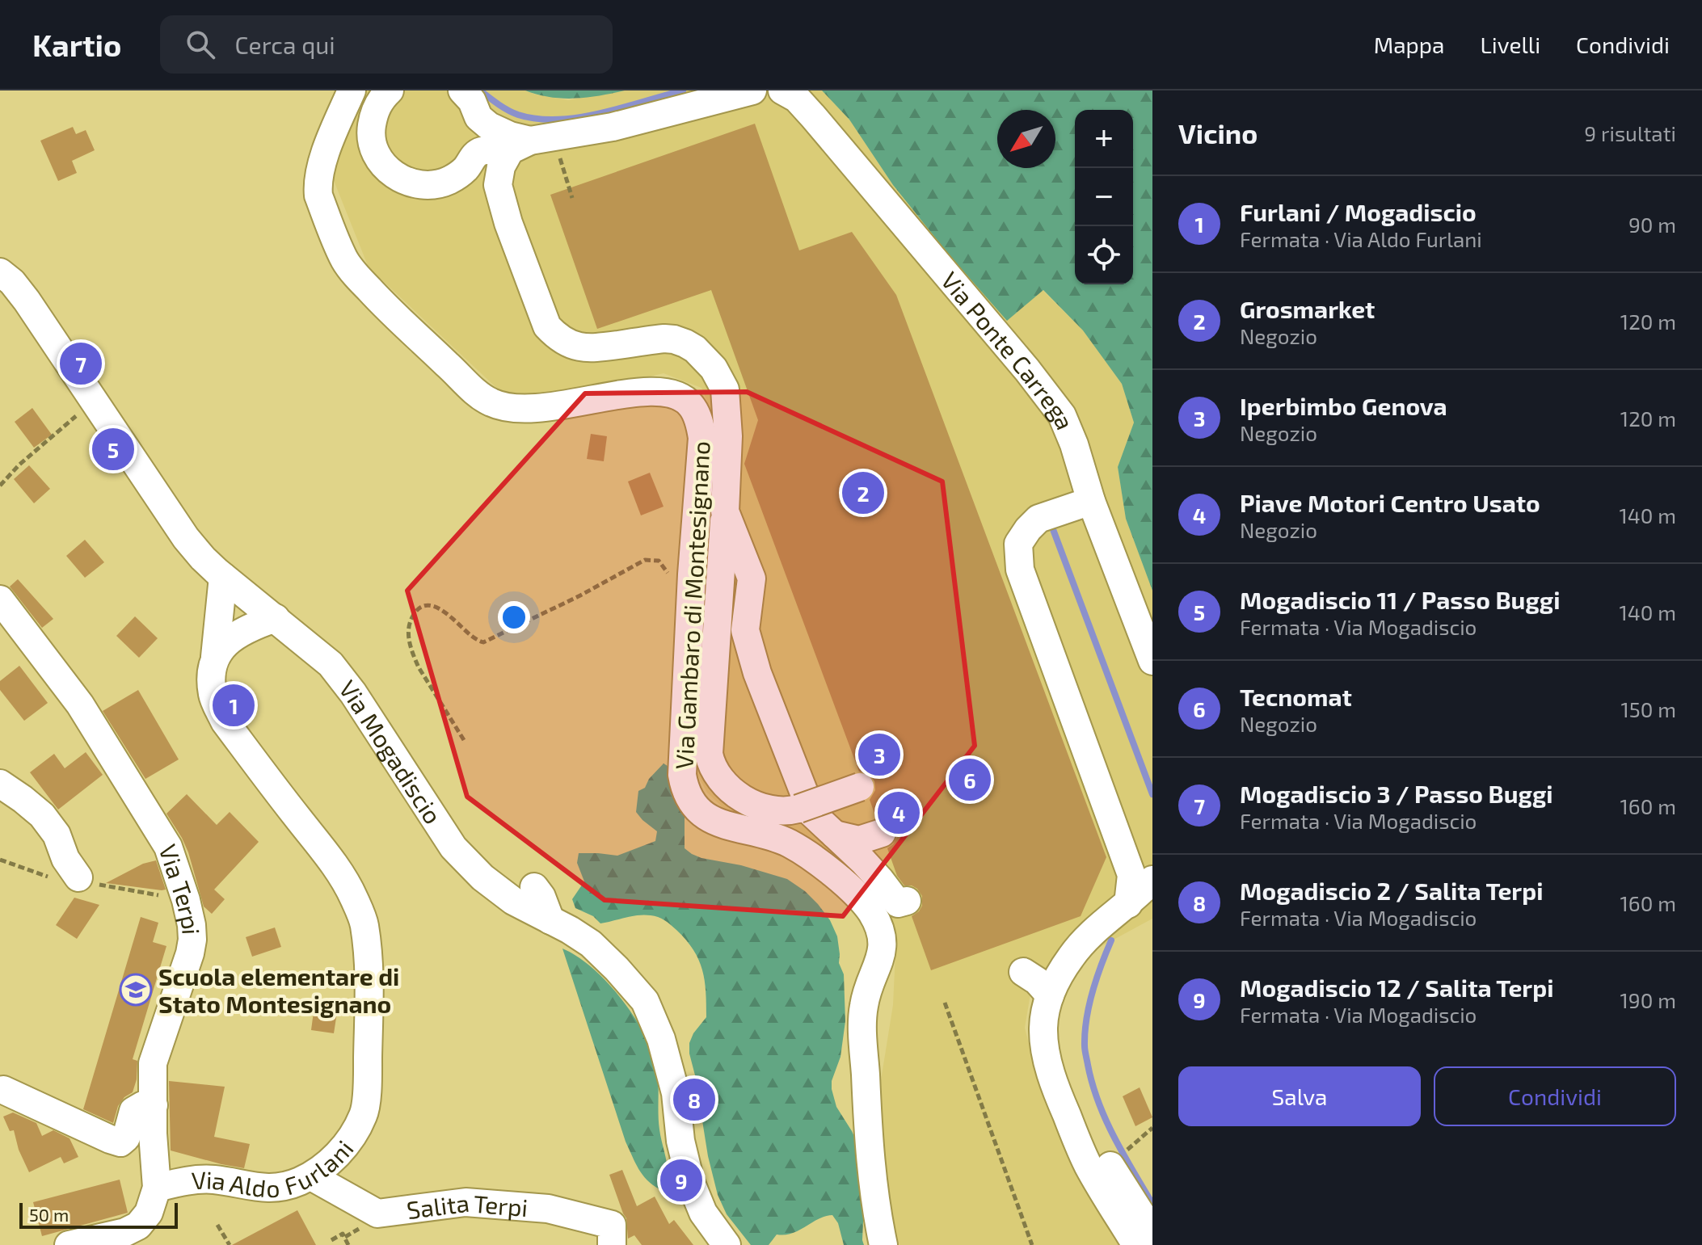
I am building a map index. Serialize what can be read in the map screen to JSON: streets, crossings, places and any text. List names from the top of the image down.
{
  "streets": {
    "street": [
      "Via Ponte Carrega",
      "Via Gambaro di Montesignano",
      "Via Mogadiscio",
      "Via Terpi",
      "Via Aldo Furlani",
      "Salita Terpi"
    ]
  },
  "crossings": [
    ["Via Mogadiscio", "Via Aldo Furlani"],
    ["Via Terpi", "Via Aldo Furlani"],
    ["Via Aldo Furlani", "Salita Terpi"]
  ],
  "places": {
    "school or university": ["Scuola elementare di Stato Montesignano"]
  },
  "scale_bar": "50 m",
  "north": "bottom left",
  "page": {
    "header": "Kartio",
    "search": "Cerca qui",
    "nav": ["Mappa", "Livelli", "Condividi"],
    "heading": ["Vicino", "9 risultati"],
    "map_buttons": ["+", "−"],
    "list": [
      {
        "mark": "1",
        "name": "Furlani / Mogadiscio",
        "note": "Fermata · Via Aldo Furlani",
        "value": "90 m"
      },
      {
        "mark": "2",
        "name": "Grosmarket",
        "note": "Negozio",
        "value": "120 m"
      },
      {
        "mark": "3",
        "name": "Iperbimbo Genova",
        "note": "Negozio",
        "value": "120 m"
      },
      {
        "mark": "4",
        "name": "Piave Motori Centro Usato",
        "note": "Negozio",
        "value": "140 m"
      },
      {
        "mark": "5",
        "name": "Mogadiscio 11 / Passo Buggi",
        "note": "Fermata · Via Mogadiscio",
        "value": "140 m"
      },
      {
        "mark": "6",
        "name": "Tecnomat",
        "note": "Negozio",
        "value": "150 m"
      },
      {
        "mark": "7",
        "name": "Mogadiscio 3 / Passo Buggi",
        "note": "Fermata · Via Mogadiscio",
        "value": "160 m"
      },
      {
        "mark": "8",
        "name": "Mogadiscio 2 / Salita Terpi",
        "note": "Fermata · Via Mogadiscio",
        "value": "160 m"
      },
      {
        "mark": "9",
        "name": "Mogadiscio 12 / Salita Terpi",
        "note": "Fermata · Via Mogadiscio",
        "value": "190 m"
      }
    ],
    "pins": [
      "7",
      "5",
      "2",
      "1",
      "3",
      "6",
      "4",
      "8",
      "9"
    ],
    "buttons": ["Salva", "Condividi"],
    "scale": "50 m"
  }
}
